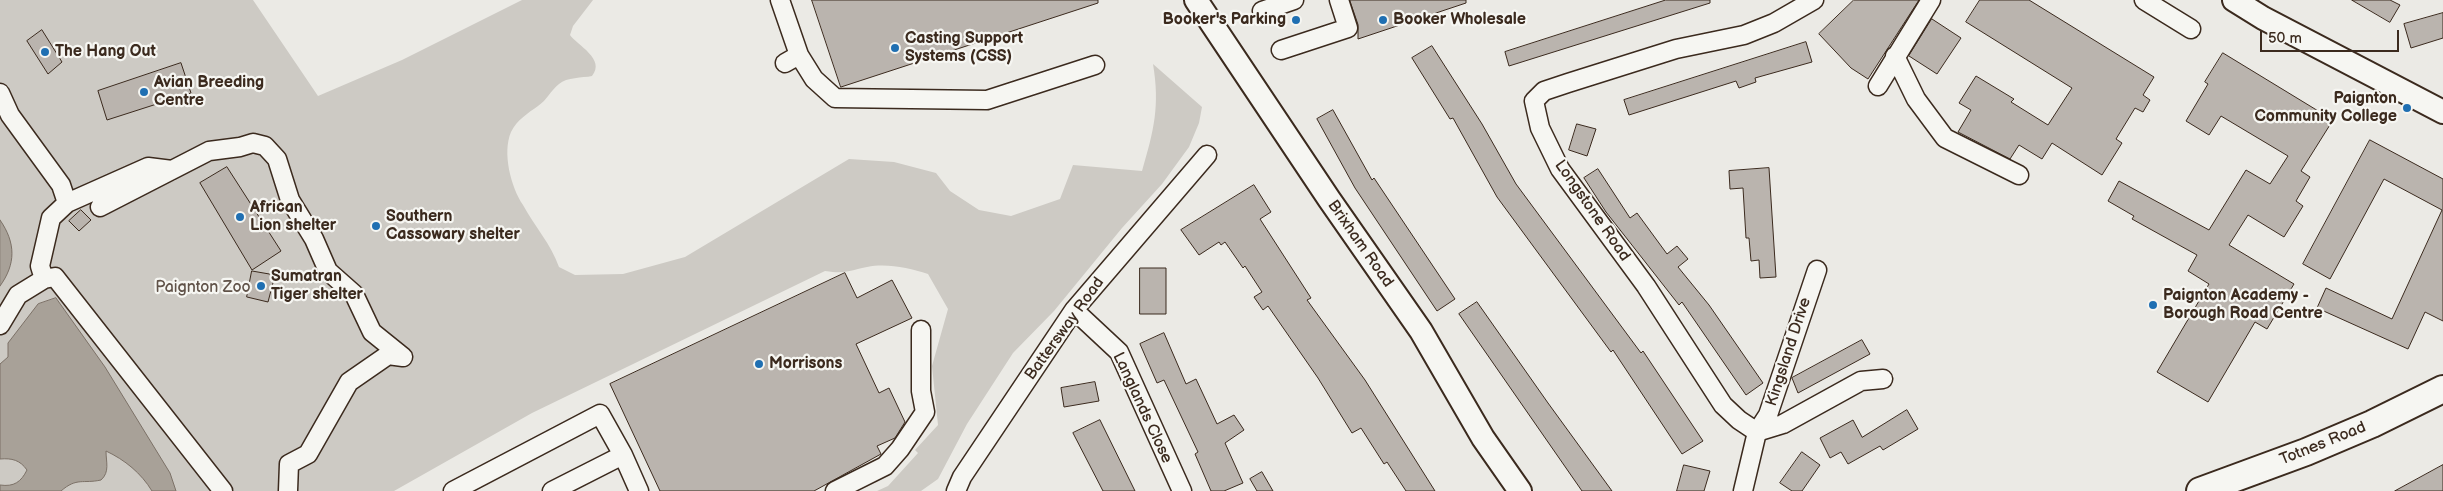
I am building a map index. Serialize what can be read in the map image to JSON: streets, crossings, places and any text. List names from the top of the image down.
{
  "streets": {
    "highway": ["Totnes Road"],
    "main road": ["Brixham Road"],
    "street": [
      "Longstone Road",
      "Battersway Road",
      "Kingsland Drive",
      "Langlands Close"
    ]
  },
  "crossings": [
    ["Longstone Road", "Kingsland Drive"],
    ["Battersway Road", "Langlands Close"]
  ],
  "parks": ["Paignton Zoo"],
  "places": [
    "Booker's Parking",
    "Booker Wholesale",
    "Casting Support Systems (CSS)",
    "The Hang Out",
    "Avian Breeding Centre",
    "Paignton Community College",
    "African Lion shelter",
    "Southern Cassowary shelter",
    "Sumatran Tiger shelter",
    "Paignton Academy - Borough Road Centre",
    "Morrisons"
  ],
  "scale_bar": "50 m"
}
